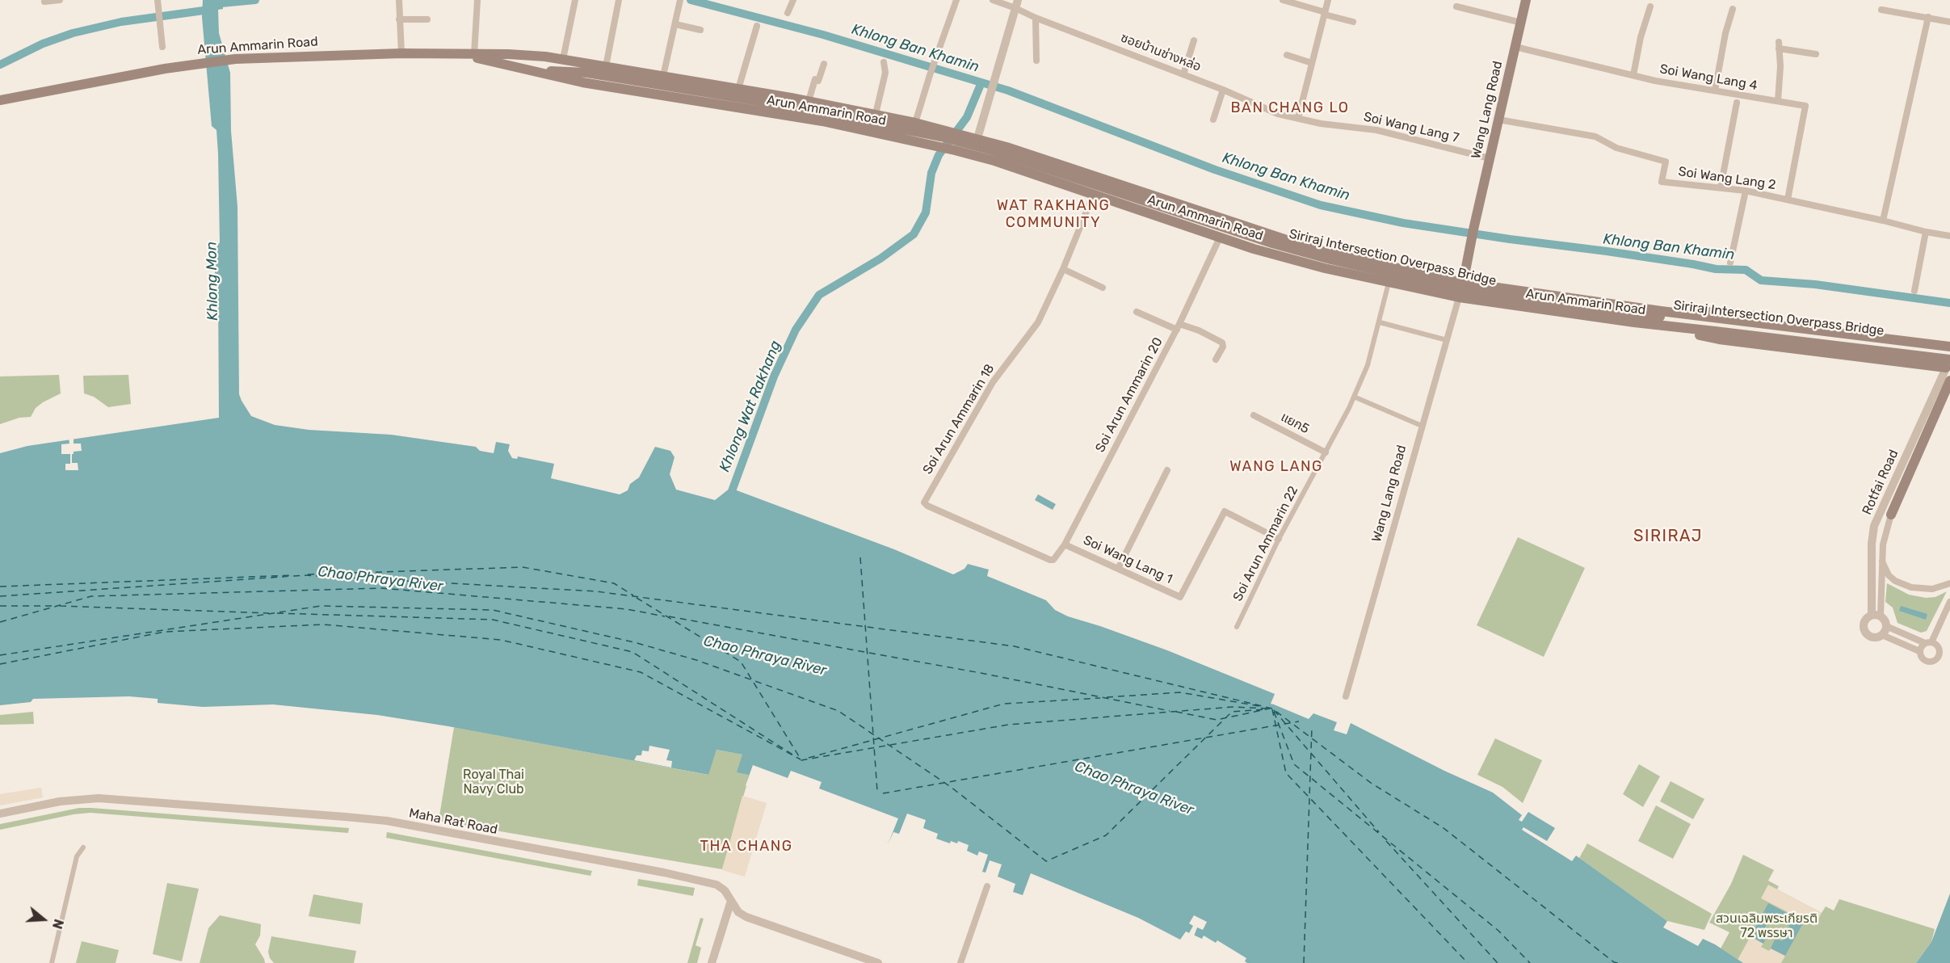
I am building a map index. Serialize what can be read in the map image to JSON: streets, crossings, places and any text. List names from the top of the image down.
{
  "streets": {
    "main road": ["Arun Ammarin Road", "Wang Lang Road", "Siriraj Intersection Overpass Bridge"],
    "street": [
      "ซอยบ้านช่างหล่อ",
      "Soi Wang Lang 4",
      "Soi Wang Lang 7",
      "Soi Wang Lang 2",
      "Soi Arun Ammarin 20",
      "Soi Arun Ammarin 18",
      "แยก5",
      "Rotfai Road",
      "Soi Arun Ammarin 22",
      "Soi Wang Lang 1",
      "Maha Rat Road"
    ]
  },
  "crossings": [
    ["Arun Ammarin Road", "Wang Lang Road"],
    ["Arun Ammarin Road", "Siriraj Intersection Overpass Bridge"],
    ["Arun Ammarin Road", "Soi Arun Ammarin 20"],
    ["Arun Ammarin Road", "Soi Arun Ammarin 18"],
    ["Arun Ammarin Road", "Rotfai Road"],
    ["Arun Ammarin Road", "Soi Arun Ammarin 22"],
    ["ซอยบ้านช่างหล่อ", "Soi Wang Lang 7"],
    ["Soi Wang Lang 4", "Wang Lang Road"],
    ["Soi Wang Lang 4", "Soi Wang Lang 2"],
    ["Wang Lang Road", "Soi Wang Lang 7"],
    ["Wang Lang Road", "Soi Wang Lang 2"],
    ["Soi Arun Ammarin 20", "Soi Arun Ammarin 18"],
    ["Soi Arun Ammarin 20", "Soi Wang Lang 1"],
    ["แยก5", "Soi Arun Ammarin 22"],
    ["Soi Arun Ammarin 22", "Soi Wang Lang 1"]
  ],
  "districts": [
    "BAN CHANG LO",
    "WAT RAKHANG COMMUNITY",
    "WANG LANG",
    "SIRIRAJ",
    "THA CHANG"
  ],
  "water": [
    "Khlong Ban Khamin",
    "Khlong Mon",
    "Khlong Wat Rakhang",
    "Chao Phraya River"
  ],
  "parks": ["Royal Thai Navy Club", "สวนเฉลิมพระเกียรติ 72 พรรษา"],
  "north": "right"
}
